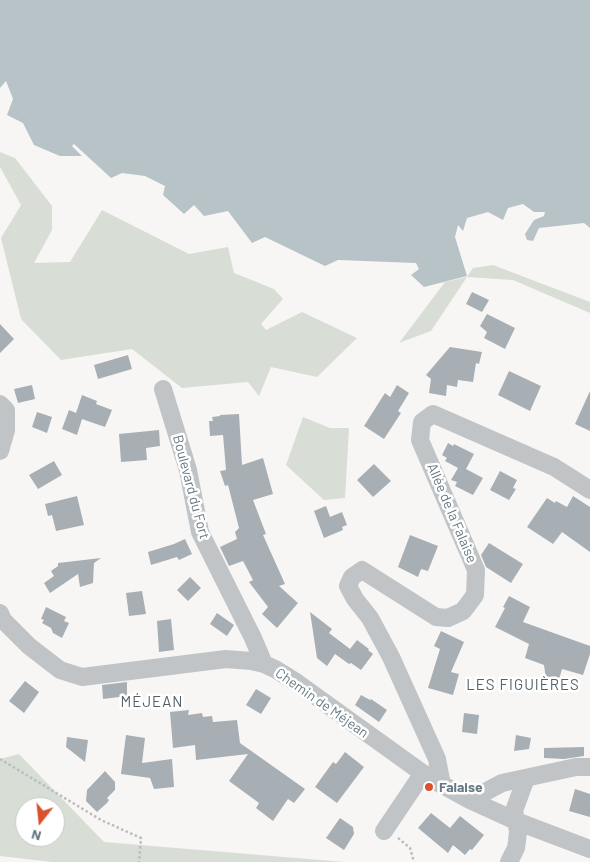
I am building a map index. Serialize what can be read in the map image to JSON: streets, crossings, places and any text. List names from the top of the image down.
{
  "streets": {
    "street": ["Boulevard du Fort", "Allée de la Falaise", "Chemin de Méjean"]
  },
  "crossings": [
    ["Boulevard du Fort", "Chemin de Méjean"],
    ["Allée de la Falaise", "Chemin de Méjean"]
  ],
  "districts": ["LES FIGUIÈRES", "MÉJEAN"],
  "places": ["Falaise"],
  "north": "bottom"
}
